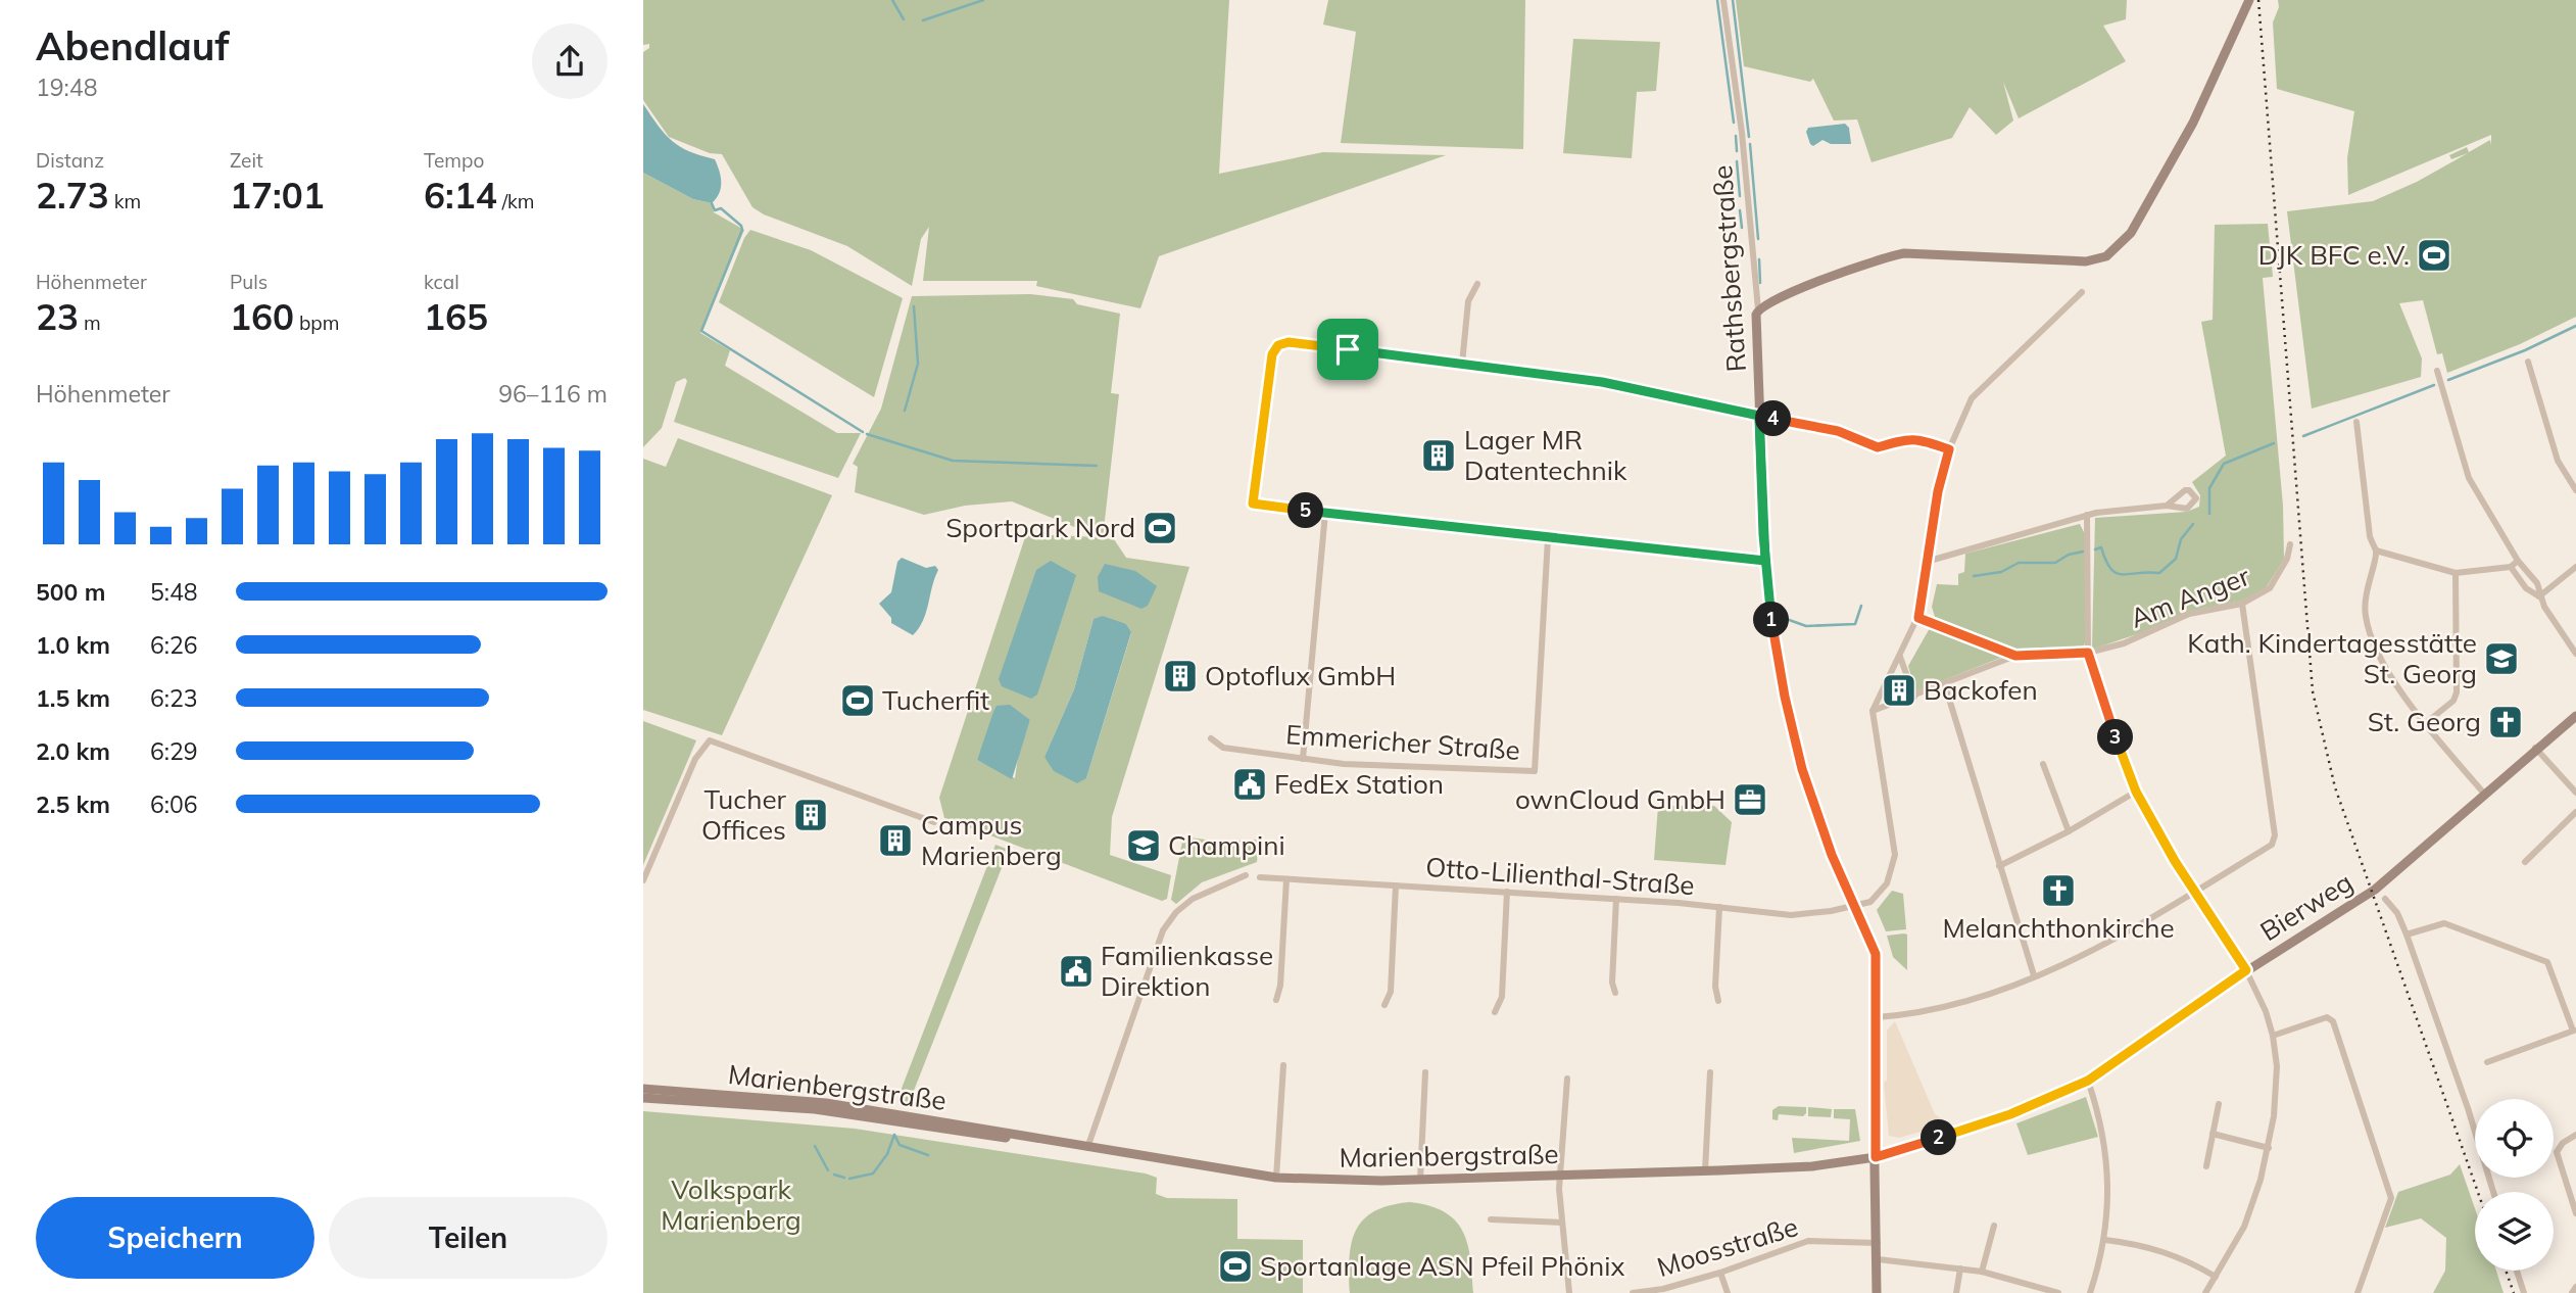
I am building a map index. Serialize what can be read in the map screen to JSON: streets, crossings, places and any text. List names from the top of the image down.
{
  "streets": {
    "main road": ["Rathsbergstraße", "Bierweg", "Marienbergstraße"],
    "street": [
      "Am Anger",
      "Emmericher Straße",
      "Otto-Lilienthal-Straße",
      "Moosstraße"
    ]
  },
  "crossings": [
    ["Rathsbergstraße", "Otto-Lilienthal-Straße"],
    ["Rathsbergstraße", "Bierweg"],
    ["Rathsbergstraße", "Marienbergstraße"],
    ["Rathsbergstraße", "Moosstraße"],
    ["Bierweg", "Marienbergstraße"]
  ],
  "parks": ["Volkspark Marienberg"],
  "places": {
    "sports": [
      "DJK BFC e.V.",
      "Sportpark Nord",
      "Tucherfit",
      "Sportanlage ASN Pfeil Phönix"
    ],
    "building": [
      "Lager MR Datentechnik",
      "Optoflux GmbH",
      "Backofen",
      "Tucher Offices",
      "Campus Marienberg"
    ],
    "school or university": ["Kath. Kindertagesstätte St. Georg", "Champini"],
    "church": ["St. Georg", "Melanchthonkirche"],
    "public building": ["FedEx Station", "Familienkasse Direktion"],
    "office": ["ownCloud GmbH"]
  },
  "page": {
    "heading": ["Abendlauf", "19:48"],
    "stats": [
      ["Distanz", "2.73 km"],
      ["Zeit", "17:01"],
      ["Tempo", "6:14 /km"],
      ["Höhenmeter", "23 m"],
      ["Puls", "160 bpm"],
      ["kcal", "165"]
    ],
    "chart": ["Höhenmeter", "96–116 m"],
    "pins": [
      "4",
      "5",
      "1",
      "3",
      "2"
    ],
    "list": [
      {
        "name": "500 m",
        "note": "5:48"
      },
      {
        "name": "1.0 km",
        "note": "6:26"
      },
      {
        "name": "1.5 km",
        "note": "6:23"
      },
      {
        "name": "2.0 km",
        "note": "6:29"
      },
      {
        "name": "2.5 km",
        "note": "6:06"
      }
    ],
    "buttons": ["Speichern", "Teilen"]
  }
}
